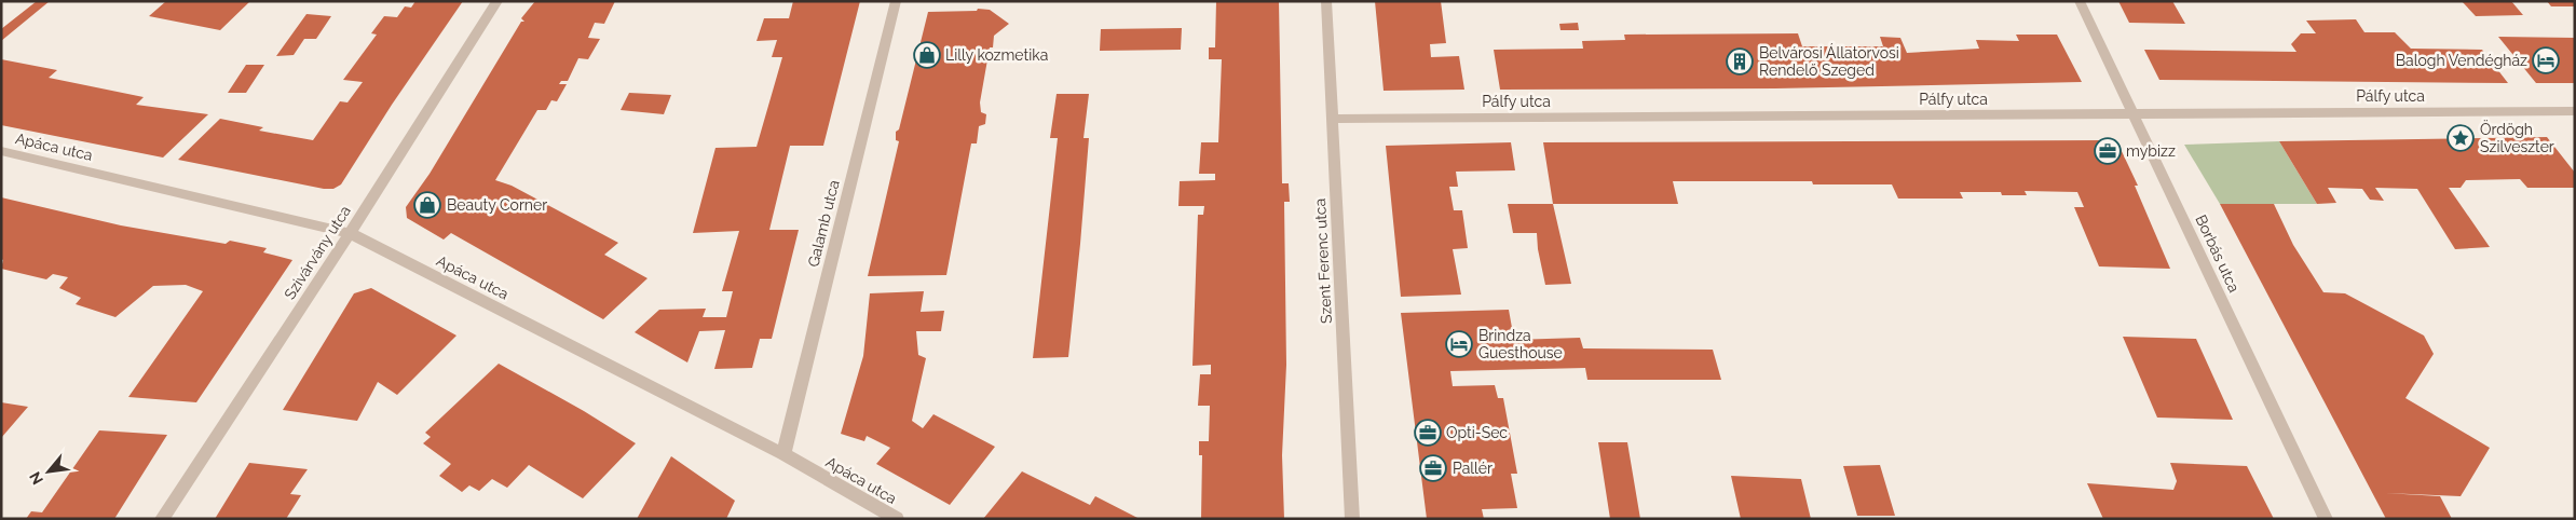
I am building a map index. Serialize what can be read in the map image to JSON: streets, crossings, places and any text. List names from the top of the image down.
{
  "streets": {
    "street": [
      "Pálfy utca",
      "Apáca utca",
      "Galamb utca",
      "Szivárvány utca",
      "Borbás utca",
      "Szent Ferenc utca"
    ]
  },
  "crossings": [
    ["Pálfy utca", "Borbás utca"],
    ["Pálfy utca", "Szent Ferenc utca"],
    ["Apáca utca", "Galamb utca"],
    ["Apáca utca", "Szivárvány utca"]
  ],
  "places": {
    "shop": ["Lilly kozmetika", "Beauty Corner"],
    "hotel": ["Balogh Vendégház", "Brindza Guesthouse"],
    "building": ["Belvárosi Állatorvosi Rendelő Szeged"],
    "place": ["Ördögh Szilveszter"],
    "office": ["mybizz", "Opti-Sec", "Pallér"]
  },
  "north": "bottom left"
}
